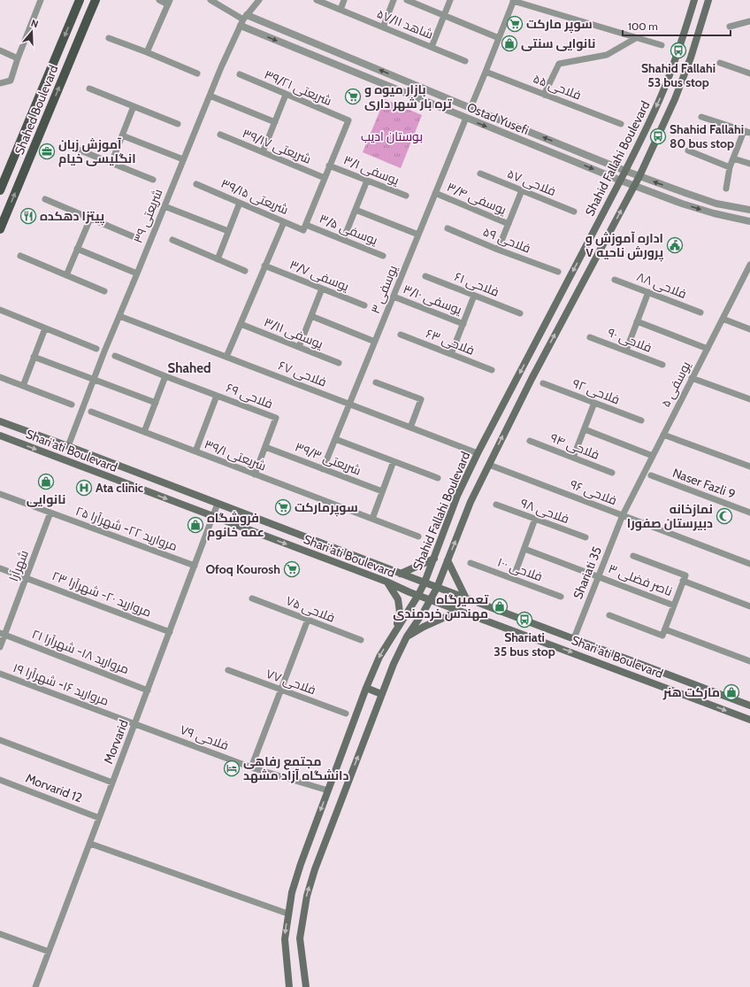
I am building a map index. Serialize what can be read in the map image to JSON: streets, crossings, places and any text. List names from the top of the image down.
{
  "streets": {
    "main road": ["Shahed Boulevard", "Shahid Fallahi Boulevard", "Shari'ati Boulevard"],
    "street": [
      "شاهد ۵۷/۱۱",
      "فلاحی ۵۵",
      "شریعتی ۳۹/۲۱",
      "Ostad Yusefi",
      "شریعتی ۳۹/۱۷",
      "یوسفی ۳/۱",
      "فلاحی ۵۷",
      "شریعتی ۳۹/۱۵",
      "یوسفی ۳/۴",
      "شریعتی ۳۹",
      "یوسفی ۳/۵",
      "فلاحی ۵۹",
      "یوسفی ۳/۷",
      "فلاحی ۶۱",
      "فلاحی ۸۸",
      "یوسفی ۳",
      "یوسفی ۳/۱۰",
      "یوسفی ۳/۱۱",
      "فلاحی ۹۰",
      "فلاحی ۶۳",
      "فلاحی ۶۷",
      "یوسفی ۵",
      "فلاحی ۹۲",
      "فلاحی ۶۹",
      "فلاحی ۹۴",
      "شریعتی ۳۹/۱",
      "شریعتی ۳۹/۳",
      "Naser Fazli 9",
      "فلاحی ۹۶",
      "فلاحی ۹۸",
      "مروارید ۲۲- شهرآرا ۲۵",
      "شهرآرا",
      "فلاحی ۱۰۰",
      "Shariati 35",
      "ناصر فضلی ۳",
      "مروارید ۲۰- شهرآرا ۲۳",
      "فلاحی ۷۵",
      "مروارید ۱۸- شهرآرا ۲۱",
      "فلاحی ۷۷",
      "مروارید ۱۶- شهرآرا ۱۹",
      "فلاحی ۷۹",
      "Morvarid",
      "Morvarid 12"
    ]
  },
  "crossings": [
    ["شریعتی ۳۹/۲۱", "یوسفی ۳/۱"],
    ["Ostad Yusefi", "Shahid Fallahi Boulevard"],
    ["Ostad Yusefi", "شریعتی ۳۹"],
    ["Ostad Yusefi", "یوسفی ۳"],
    ["Shahid Fallahi Boulevard", "فلاحی ۶۷"],
    ["Shahid Fallahi Boulevard", "Shari'ati Boulevard"],
    ["Shahid Fallahi Boulevard", "فلاحی ۹۶"],
    ["Shahid Fallahi Boulevard", "فلاحی ۷۹"],
    ["شریعتی ۳۹/۱۵", "یوسفی ۳/۵"],
    ["یوسفی ۳/۴", "یوسفی ۳"],
    ["شریعتی ۳۹", "فلاحی ۶۷"],
    ["شریعتی ۳۹", "Shari'ati Boulevard"],
    ["یوسفی ۳", "یوسفی ۳/۱۰"],
    ["یوسفی ۳", "فلاحی ۶۷"],
    ["یوسفی ۳", "شریعتی ۳۹/۳"],
    ["یوسفی ۵", "فلاحی ۹۶"],
    ["یوسفی ۵", "Shariati 35"],
    ["فلاحی ۶۹", "شریعتی ۳۹/۳"],
    ["Shari'ati Boulevard", "Shariati 35"],
    ["Shari'ati Boulevard", "Morvarid"],
    ["فلاحی ۹۶", "Shariati 35"],
    ["مروارید ۲۲- شهرآرا ۲۵", "شهرآرا"],
    ["مروارید ۲۲- شهرآرا ۲۵", "Morvarid"],
    ["شهرآرا", "مروارید ۲۰- شهرآرا ۲۳"],
    ["شهرآرا", "مروارید ۱۸- شهرآرا ۲۱"],
    ["Shariati 35", "ناصر فضلی ۳"],
    ["مروارید ۲۰- شهرآرا ۲۳", "Morvarid"],
    ["مروارید ۱۸- شهرآرا ۲۱", "Morvarid"],
    ["مروارید ۱۶- شهرآرا ۱۹", "فلاحی ۷۹"],
    ["مروارید ۱۶- شهرآرا ۱۹", "Morvarid"],
    ["فلاحی ۷۹", "Morvarid"],
    ["Morvarid", "Morvarid 12"]
  ],
  "districts": ["Shahed"],
  "parks": ["بوستان ادیب"],
  "places": {
    "supermarket": [
      "سوپر مارکت",
      "بازار میوه و تره بار شهر داری",
      "سوپرمارکت",
      "Ofoq Kourosh"
    ],
    "shop": [
      "نانوایی سنتی",
      "نانوایی",
      "فروشگاه عمه خانوم",
      "تعمیرگاه مهندس خردمندی",
      "مارکت هنر"
    ],
    "bus stop": ["Shahid Fallahi 53 bus stop", "Shahid Fallahi 80 bus stop", "Shariati 35 bus stop"],
    "office": ["آموزش زبان انگلیسی خیام"],
    "restaurant": ["پیتزا دهکده"],
    "public building": ["اداره آموزش و پرورش ناحیه ۷"],
    "hospital": ["Ata clinic"],
    "mosque": ["نمازخانه دبیرستان صفورا"],
    "hotel": ["مجتمع رفاهی دانشگاه آزاد مشهد"]
  },
  "scale_bar": "100 m",
  "north": "top"
}
